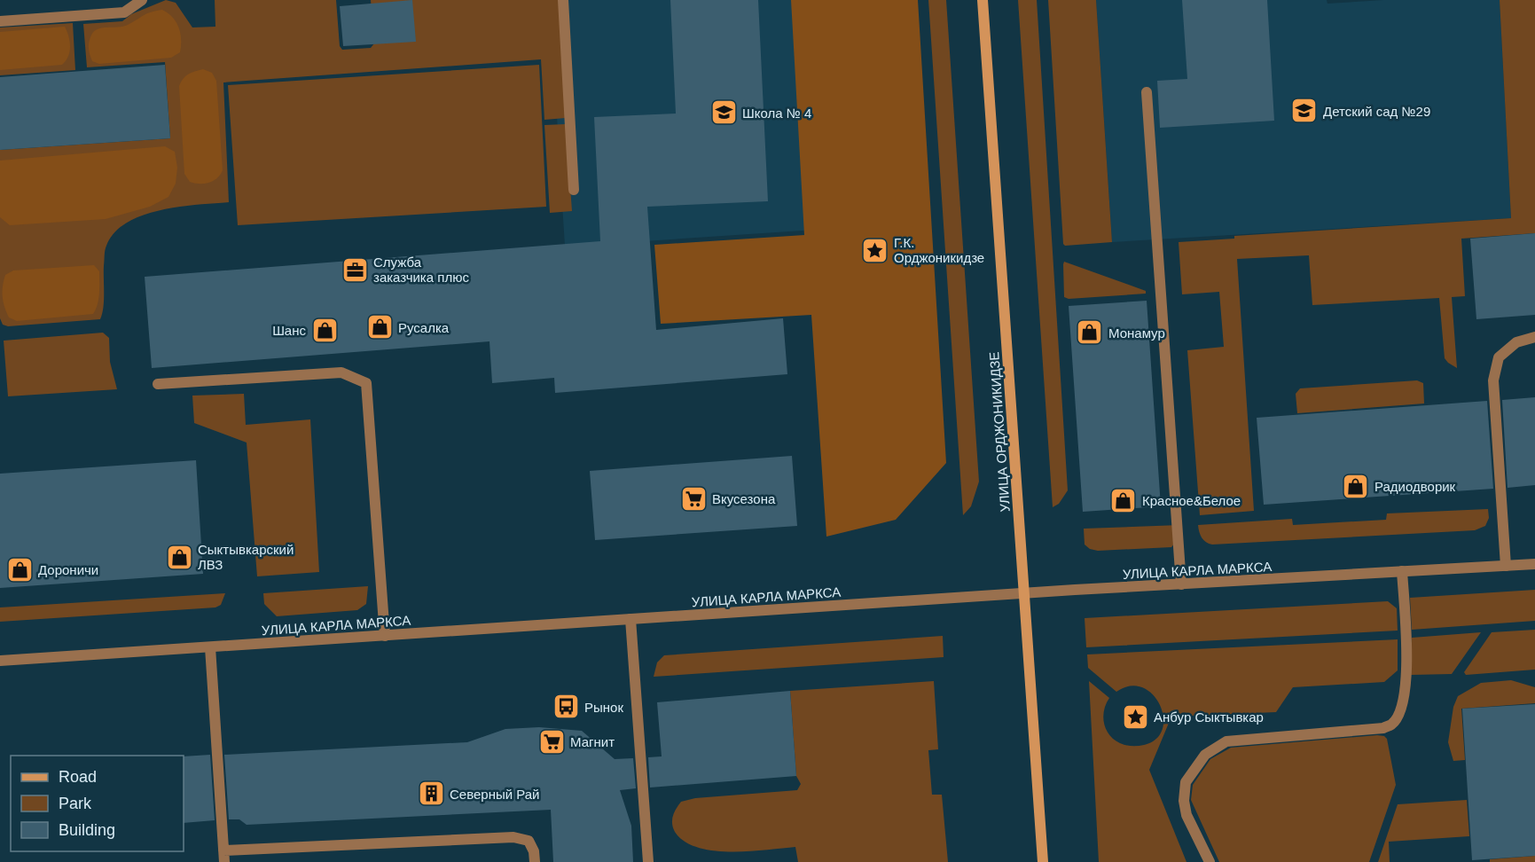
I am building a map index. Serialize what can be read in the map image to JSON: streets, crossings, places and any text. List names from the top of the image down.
{
  "streets": {
    "main road": ["УЛИЦА ОРДЖОНИКИДЗЕ"],
    "street": ["УЛИЦА КАРЛА МАРКСА"]
  },
  "crossings": [
    ["УЛИЦА ОРДЖОНИКИДЗЕ", "УЛИЦА КАРЛА МАРКСА"]
  ],
  "places": {
    "school or university": ["Детский сад №29", "Школа № 4"],
    "place": ["Г.К. Орджоникидзе", "Анбур Сыктывкар"],
    "office": ["Служба заказчика плюс"],
    "shop": [
      "Русалка",
      "Шанс",
      "Монамур",
      "Радиодворик",
      "Красное&Белое",
      "Сыктывкарский ЛВЗ",
      "Дороничи"
    ],
    "supermarket": ["Вкусезона", "Магнит"],
    "bus stop": ["Рынок"],
    "building": ["Северный Рай"]
  },
  "legend": ["Road", "Park", "Building"]
}
